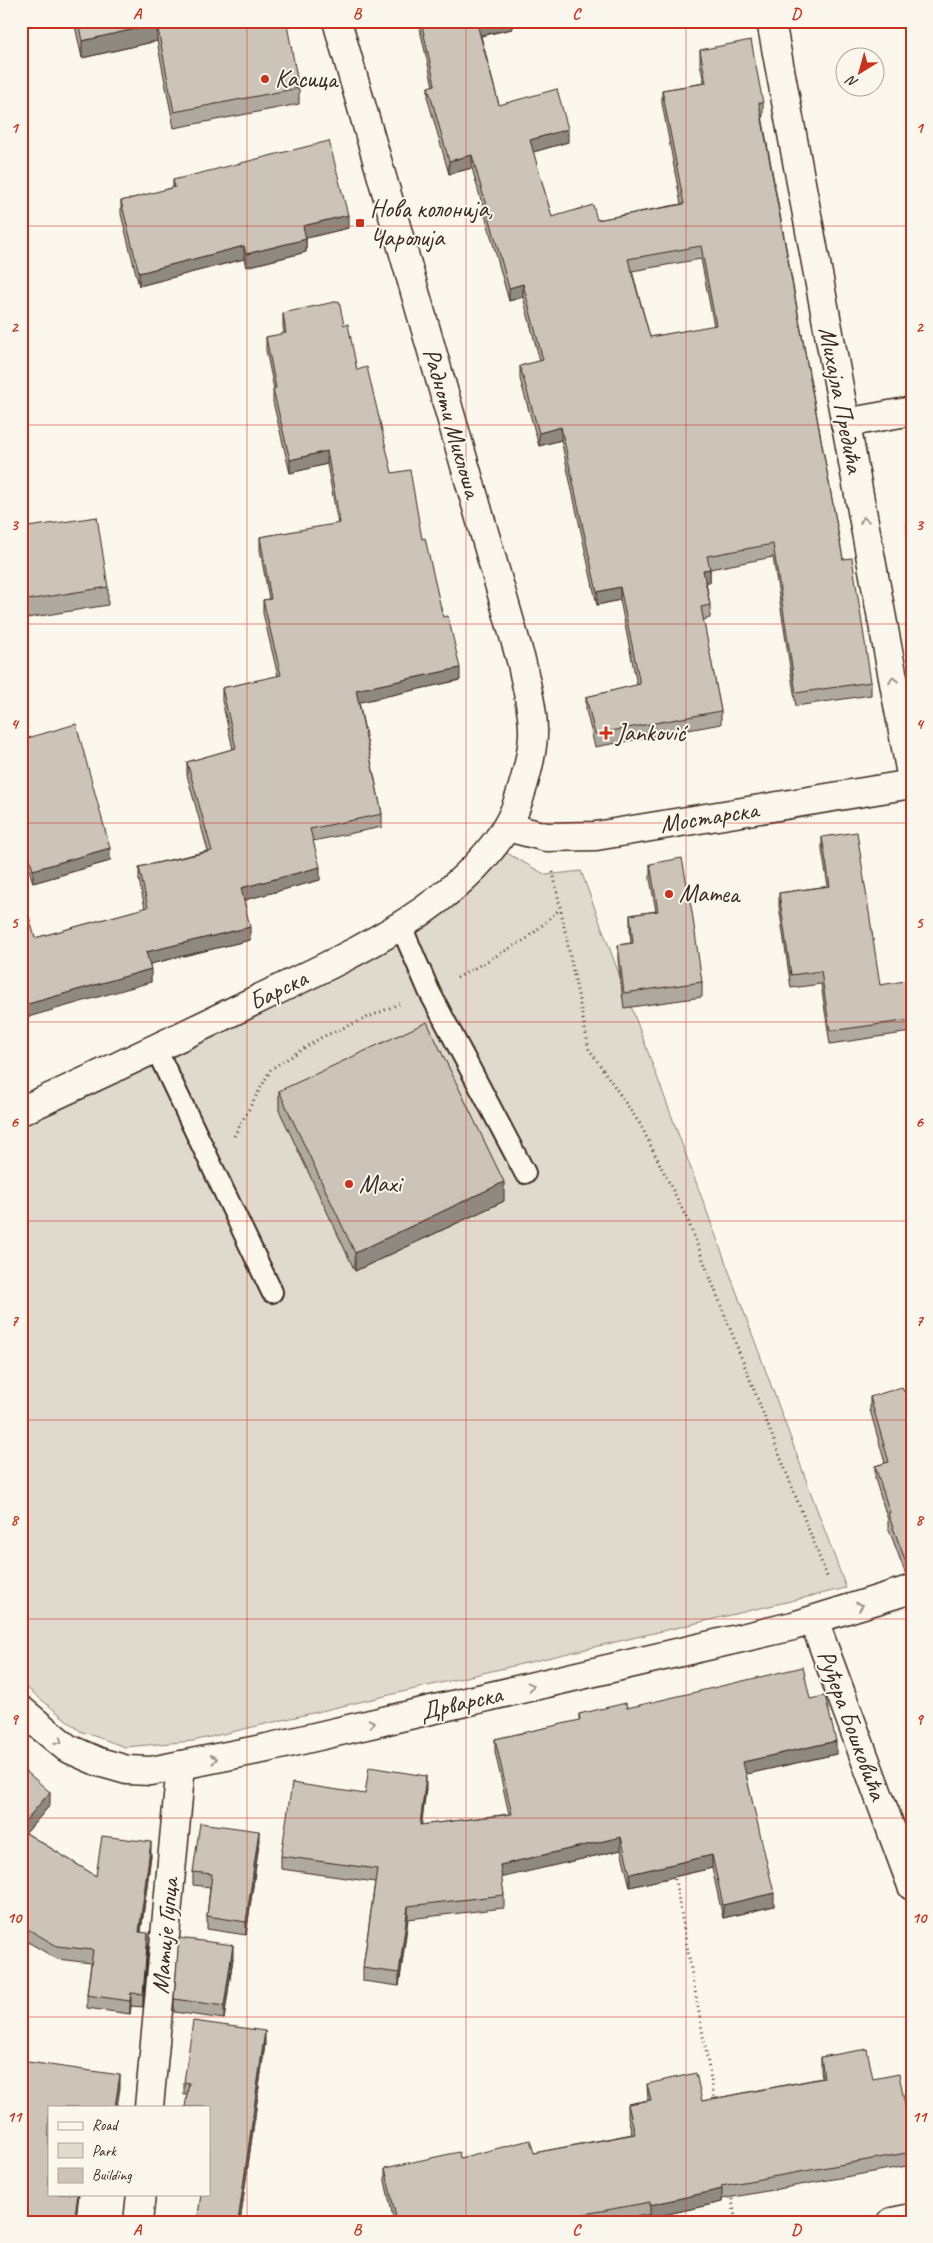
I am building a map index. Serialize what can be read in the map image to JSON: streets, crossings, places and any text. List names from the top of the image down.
{
  "streets": {
    "street": [
      "Михајла Предића",
      "Радноти Миклоша",
      "Мостарска",
      "Барска",
      "Дрварска",
      "Руђера Бошковића",
      "Матије Гупца"
    ]
  },
  "crossings": [
    ["Радноти Миклоша", "Мостарска"],
    ["Радноти Миклоша", "Барска"],
    ["Мостарска", "Барска"],
    ["Дрварска", "Руђера Бошковића"],
    ["Дрварска", "Матије Гупца"]
  ],
  "one_way": ["Михајла Предића", "Дрварска"],
  "places": {
    "other": ["Касица", "Матеа", "Maxi"],
    "transit": ["Нова колонија, Чаролија"],
    "health": ["Janković"]
  },
  "legend": ["Road", "Park", "Building"],
  "north": "bottom left",
  "grid": {
    "columns": [
      "A",
      "B",
      "C",
      "D"
    ],
    "rows": [
      "1",
      "2",
      "3",
      "4",
      "5",
      "6",
      "7",
      "8",
      "9",
      "10",
      "11"
    ]
  }
}
